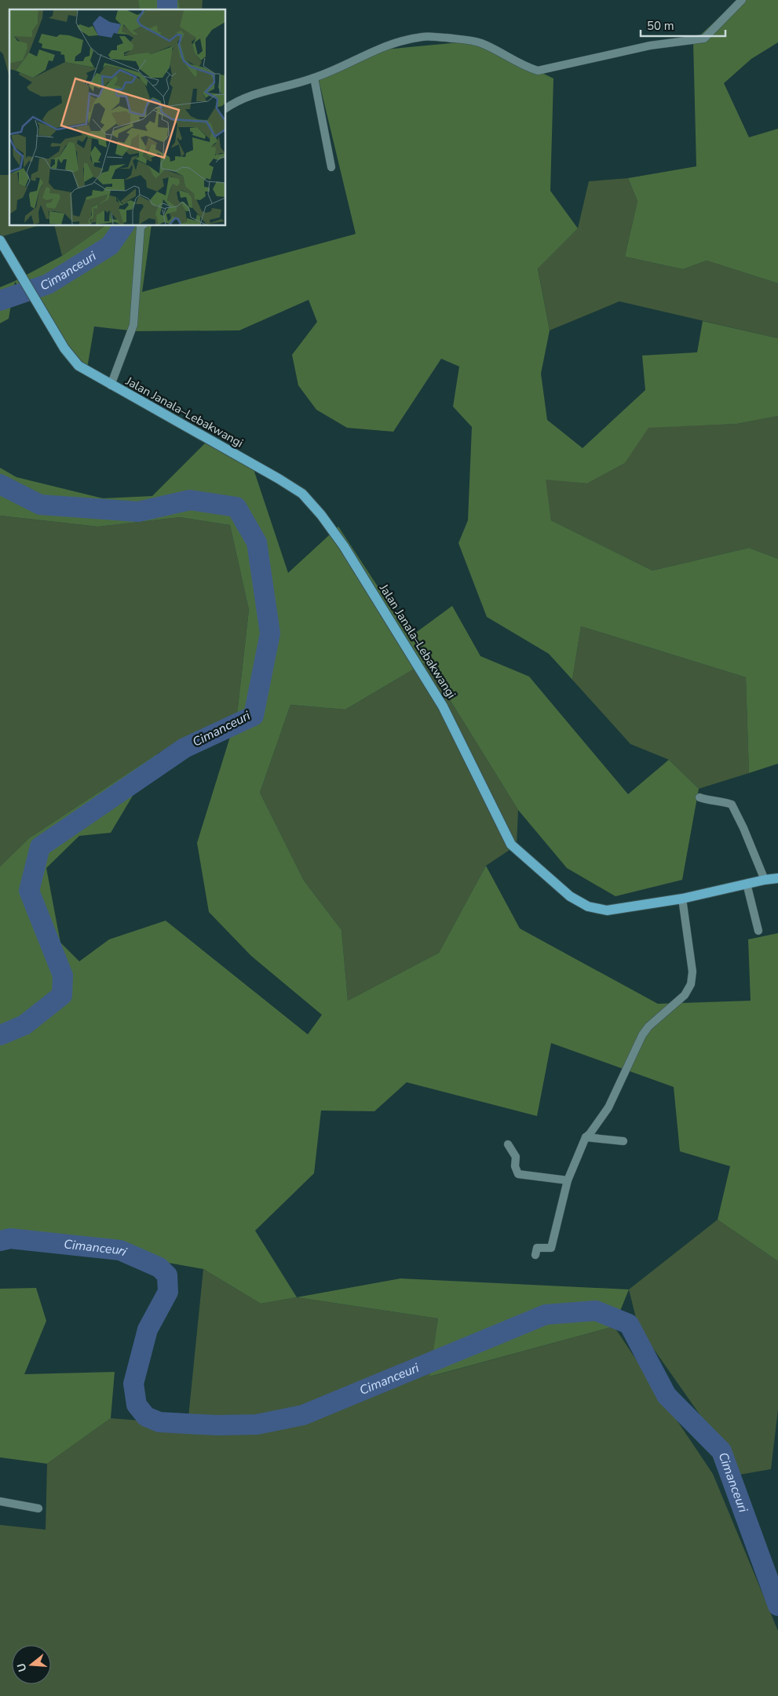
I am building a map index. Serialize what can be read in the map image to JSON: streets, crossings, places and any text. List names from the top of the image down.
{
  "streets": {
    "main road": ["Jalan Janala–Lebakwangi"]
  },
  "water": ["Cimanceuri"],
  "scale_bar": "50 m",
  "north": "left"
}
